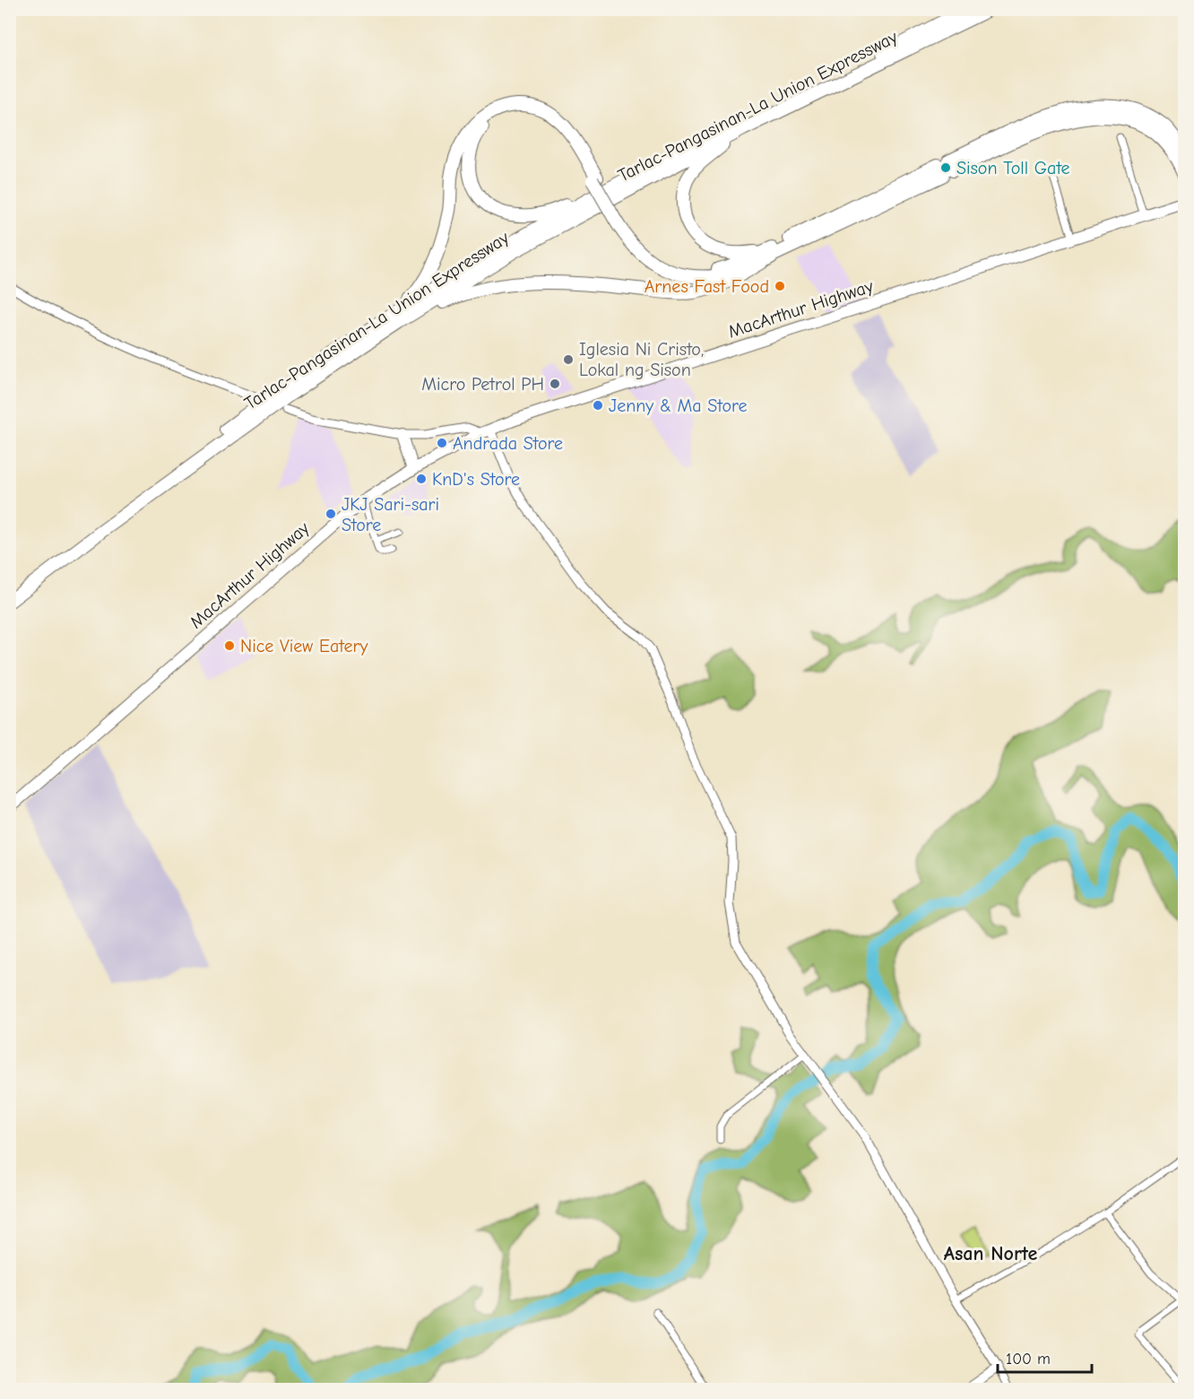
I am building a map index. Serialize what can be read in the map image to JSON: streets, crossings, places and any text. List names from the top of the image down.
{
  "streets": {
    "highway": ["Tarlac-Pangasinan-La Union Expressway", "MacArthur Highway"]
  },
  "districts": ["Asan Norte"],
  "places": [
    "Sison Toll Gate",
    "Arnes Fast Food",
    "Iglesia Ni Cristo, Lokal ng Sison",
    "Micro Petrol PH",
    "Jenny & Ma Store",
    "Andrada Store",
    "KnD's Store",
    "JKJ Sari-sari Store",
    "Nice View Eatery"
  ],
  "scale_bar": "100 m"
}
